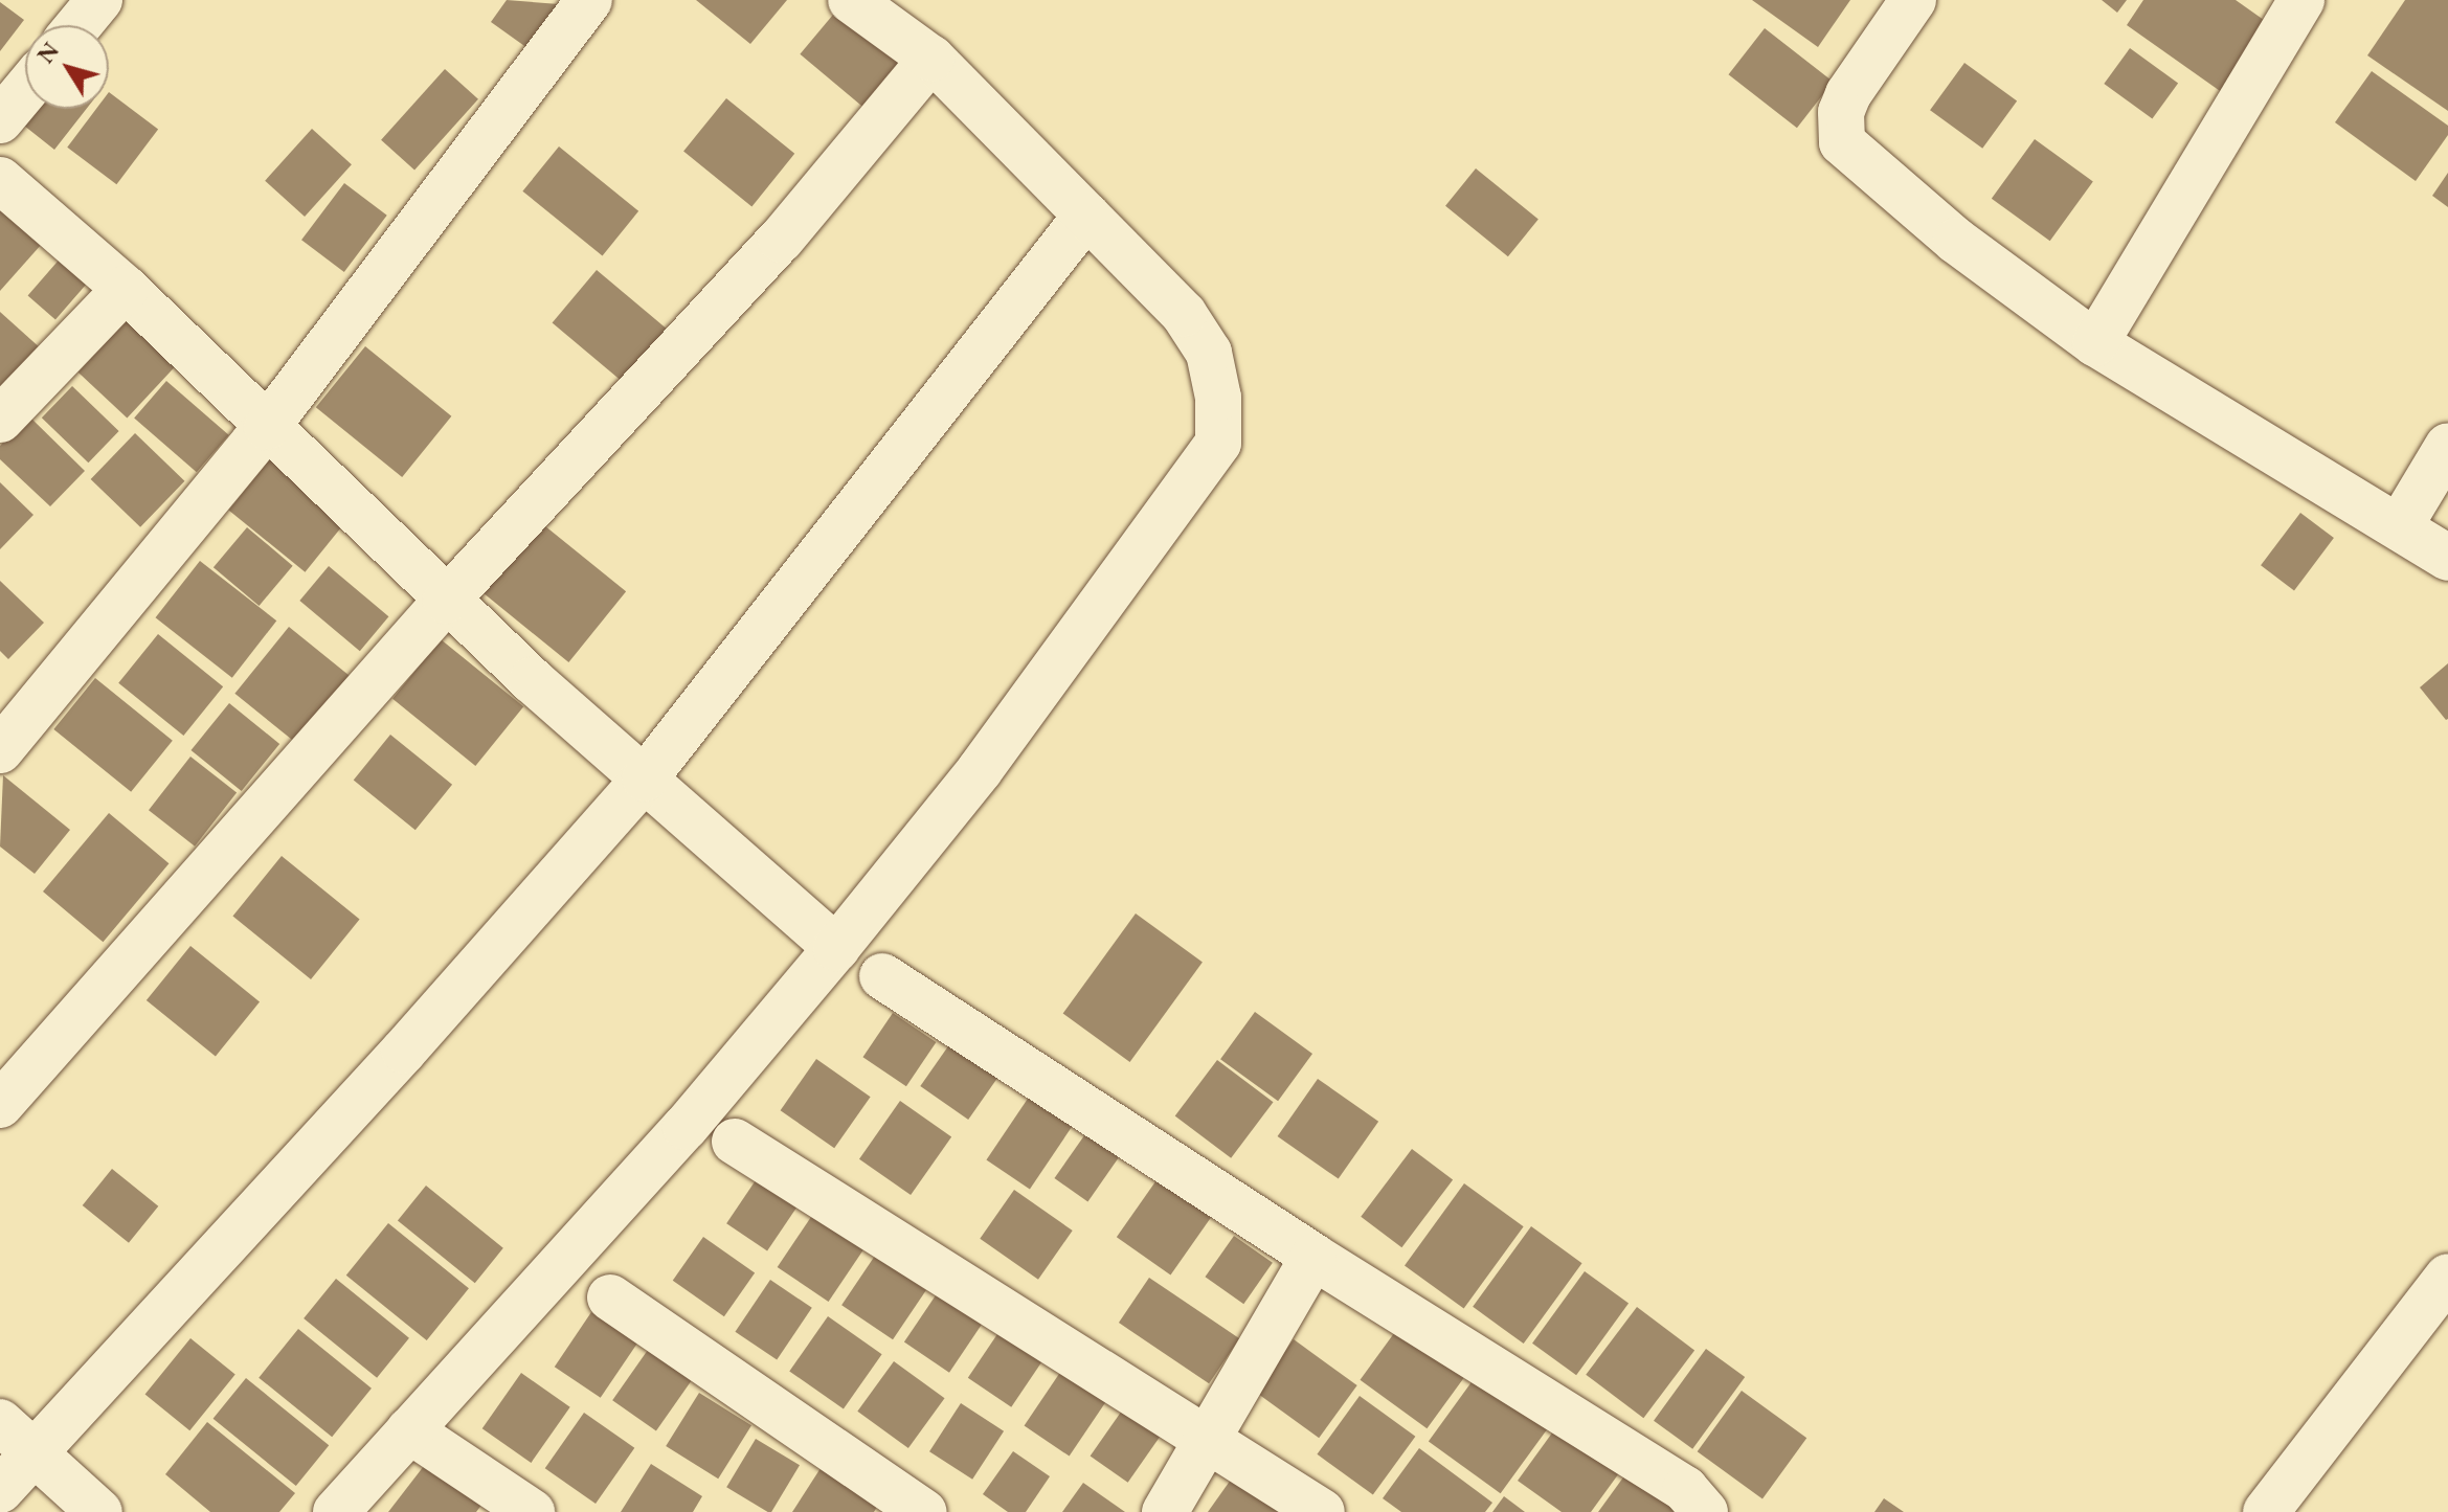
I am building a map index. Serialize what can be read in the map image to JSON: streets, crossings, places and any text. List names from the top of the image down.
{
  "north": "top left"
}
